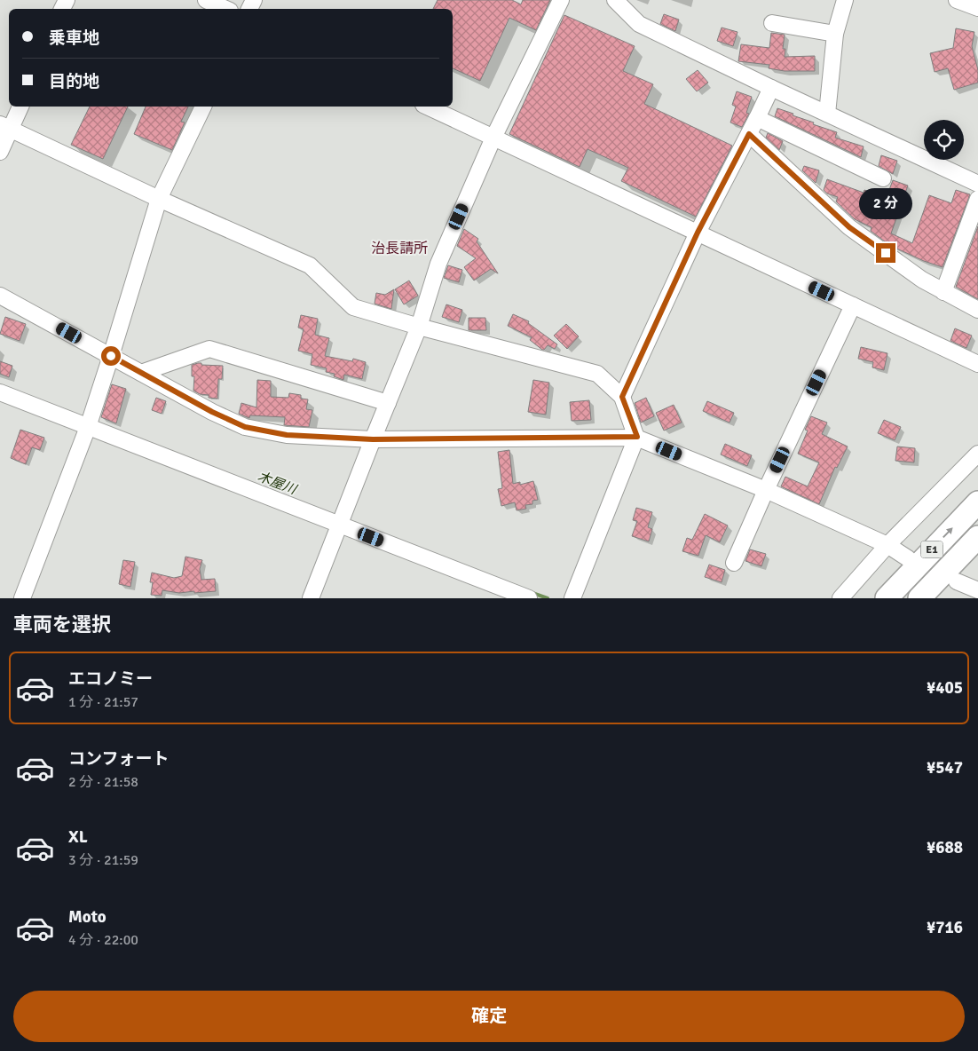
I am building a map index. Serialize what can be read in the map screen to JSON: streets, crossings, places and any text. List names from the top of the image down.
{
  "streets": {
    "highway": ["E1"]
  },
  "districts": ["治長請所"],
  "water": ["木屋川"],
  "page": {
    "banner": ["乗車地", "目的地"],
    "bubble": "2 分",
    "heading": "車両を選択",
    "list": [
      {
        "name": "エコノミー",
        "note": "1 分 · 21:57",
        "value": "¥405"
      },
      {
        "name": "コンフォート",
        "note": "2 分 · 21:58",
        "value": "¥547"
      },
      {
        "name": "XL",
        "note": "3 分 · 21:59",
        "value": "¥688"
      },
      {
        "name": "Moto",
        "note": "4 分 · 22:00",
        "value": "¥716"
      }
    ],
    "buttons": "確定"
  }
}
